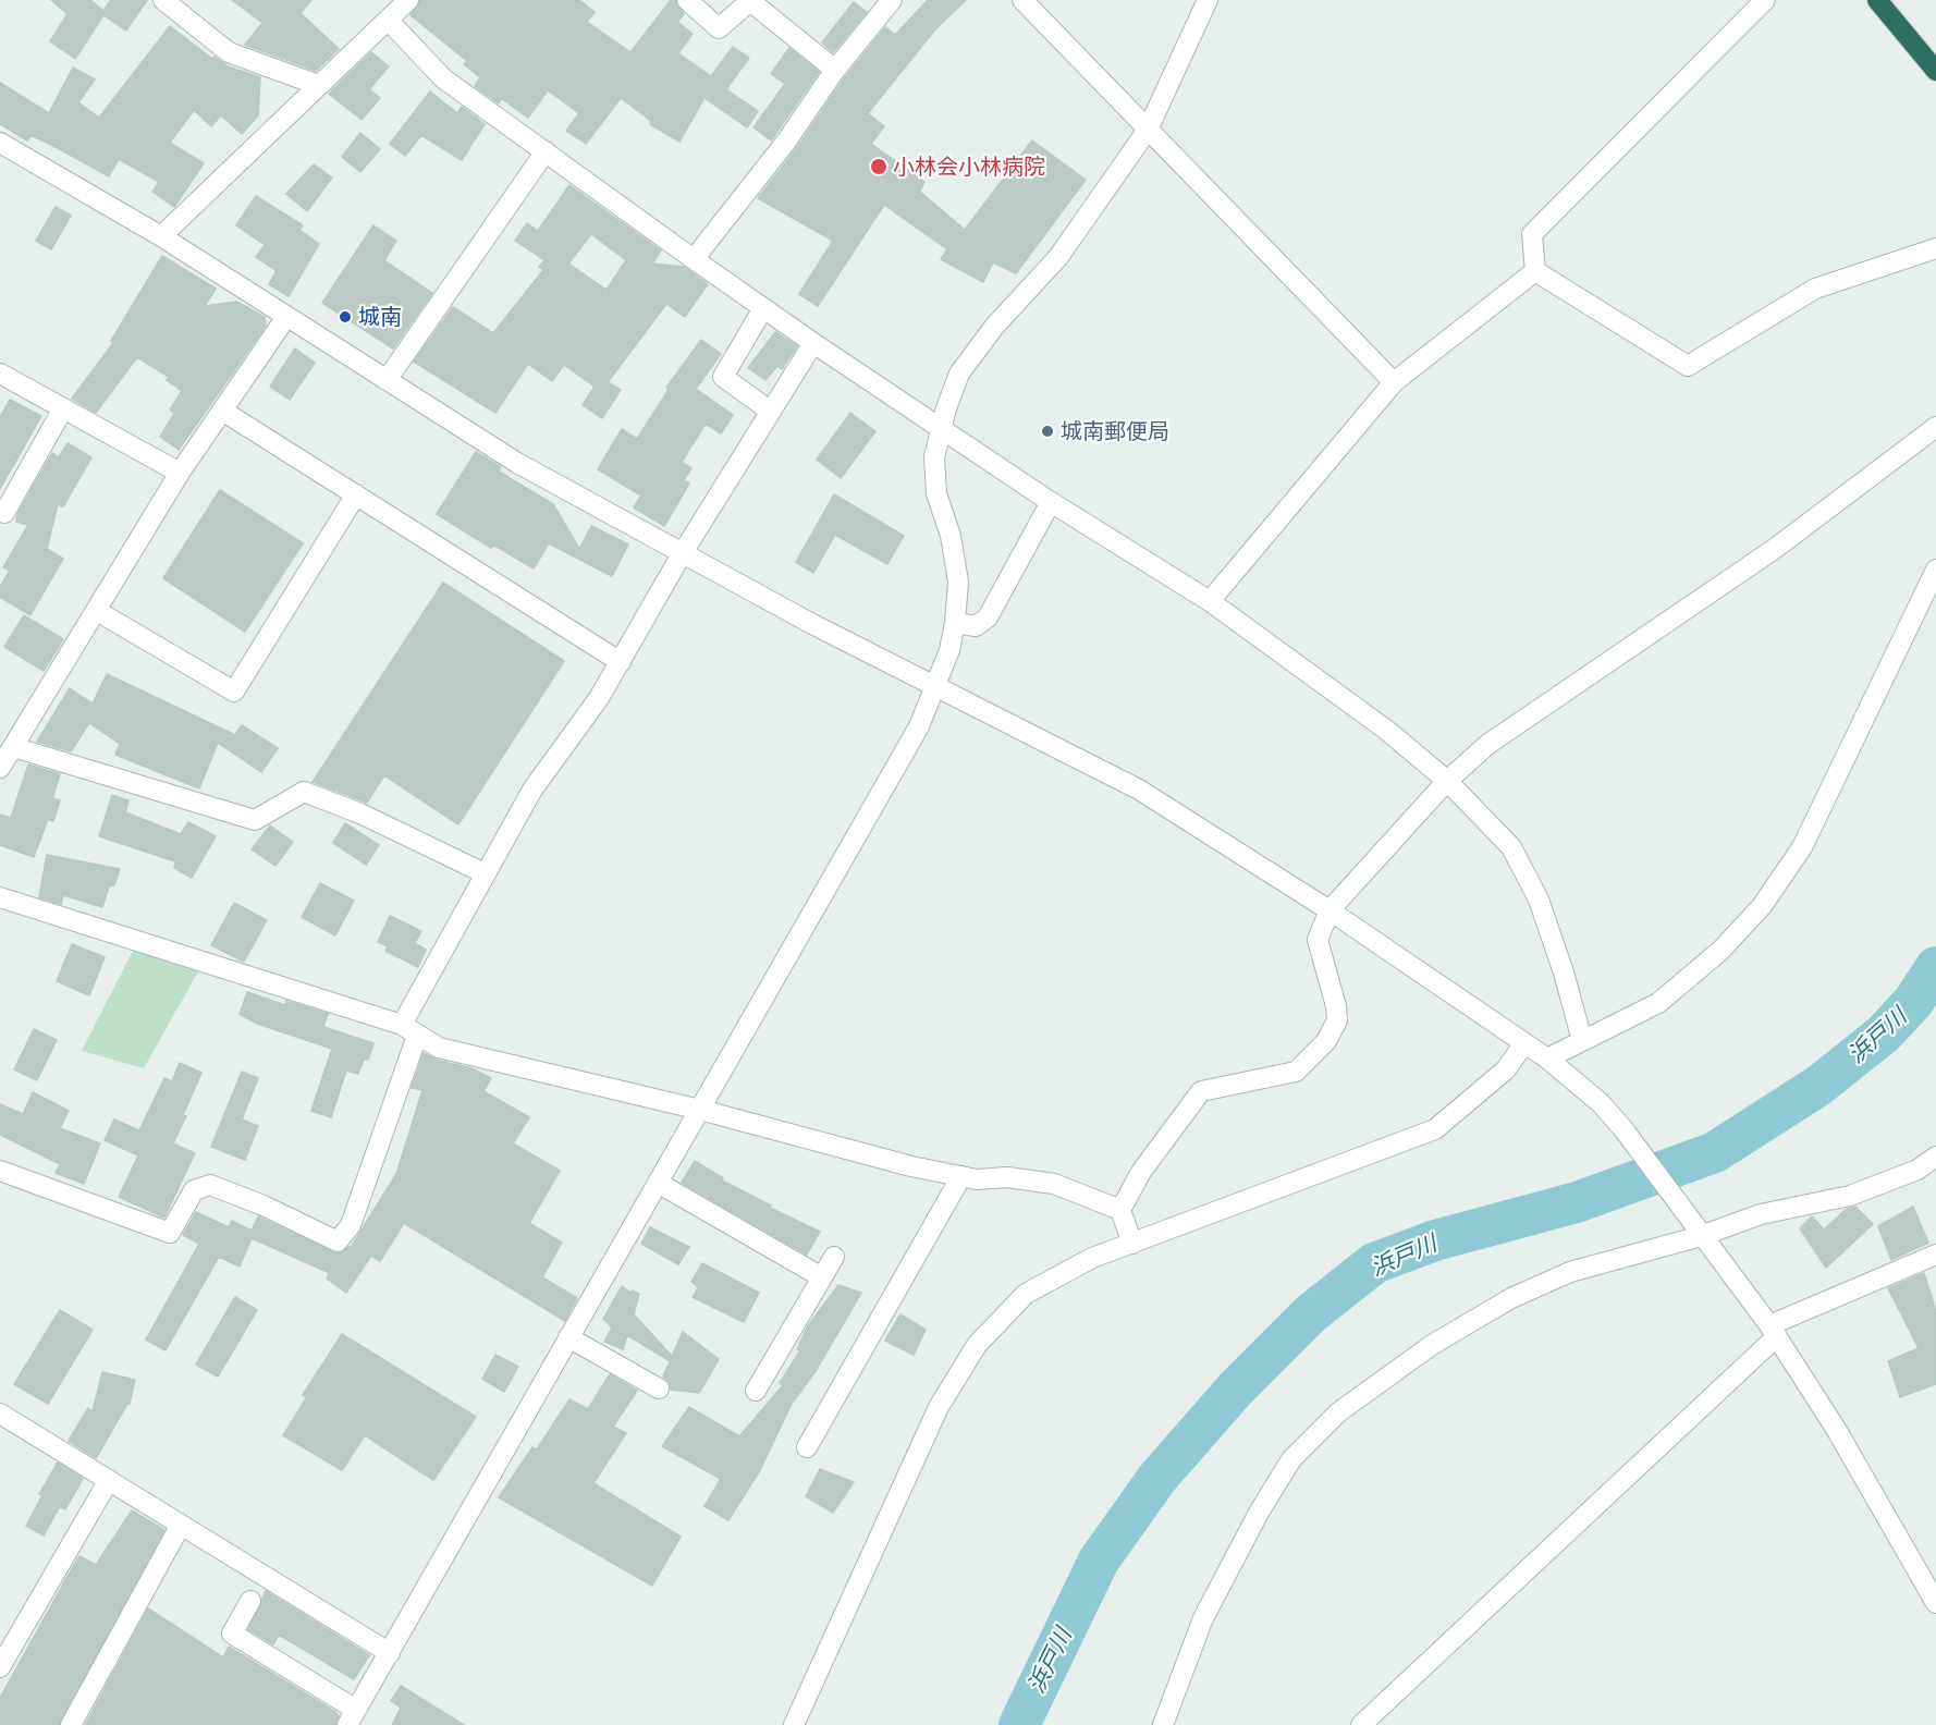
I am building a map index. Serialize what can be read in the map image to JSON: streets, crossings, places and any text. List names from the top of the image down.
{
  "water": ["浜戸川"],
  "places": ["小林会小林病院", "城南", "城南郵便局"]
}
